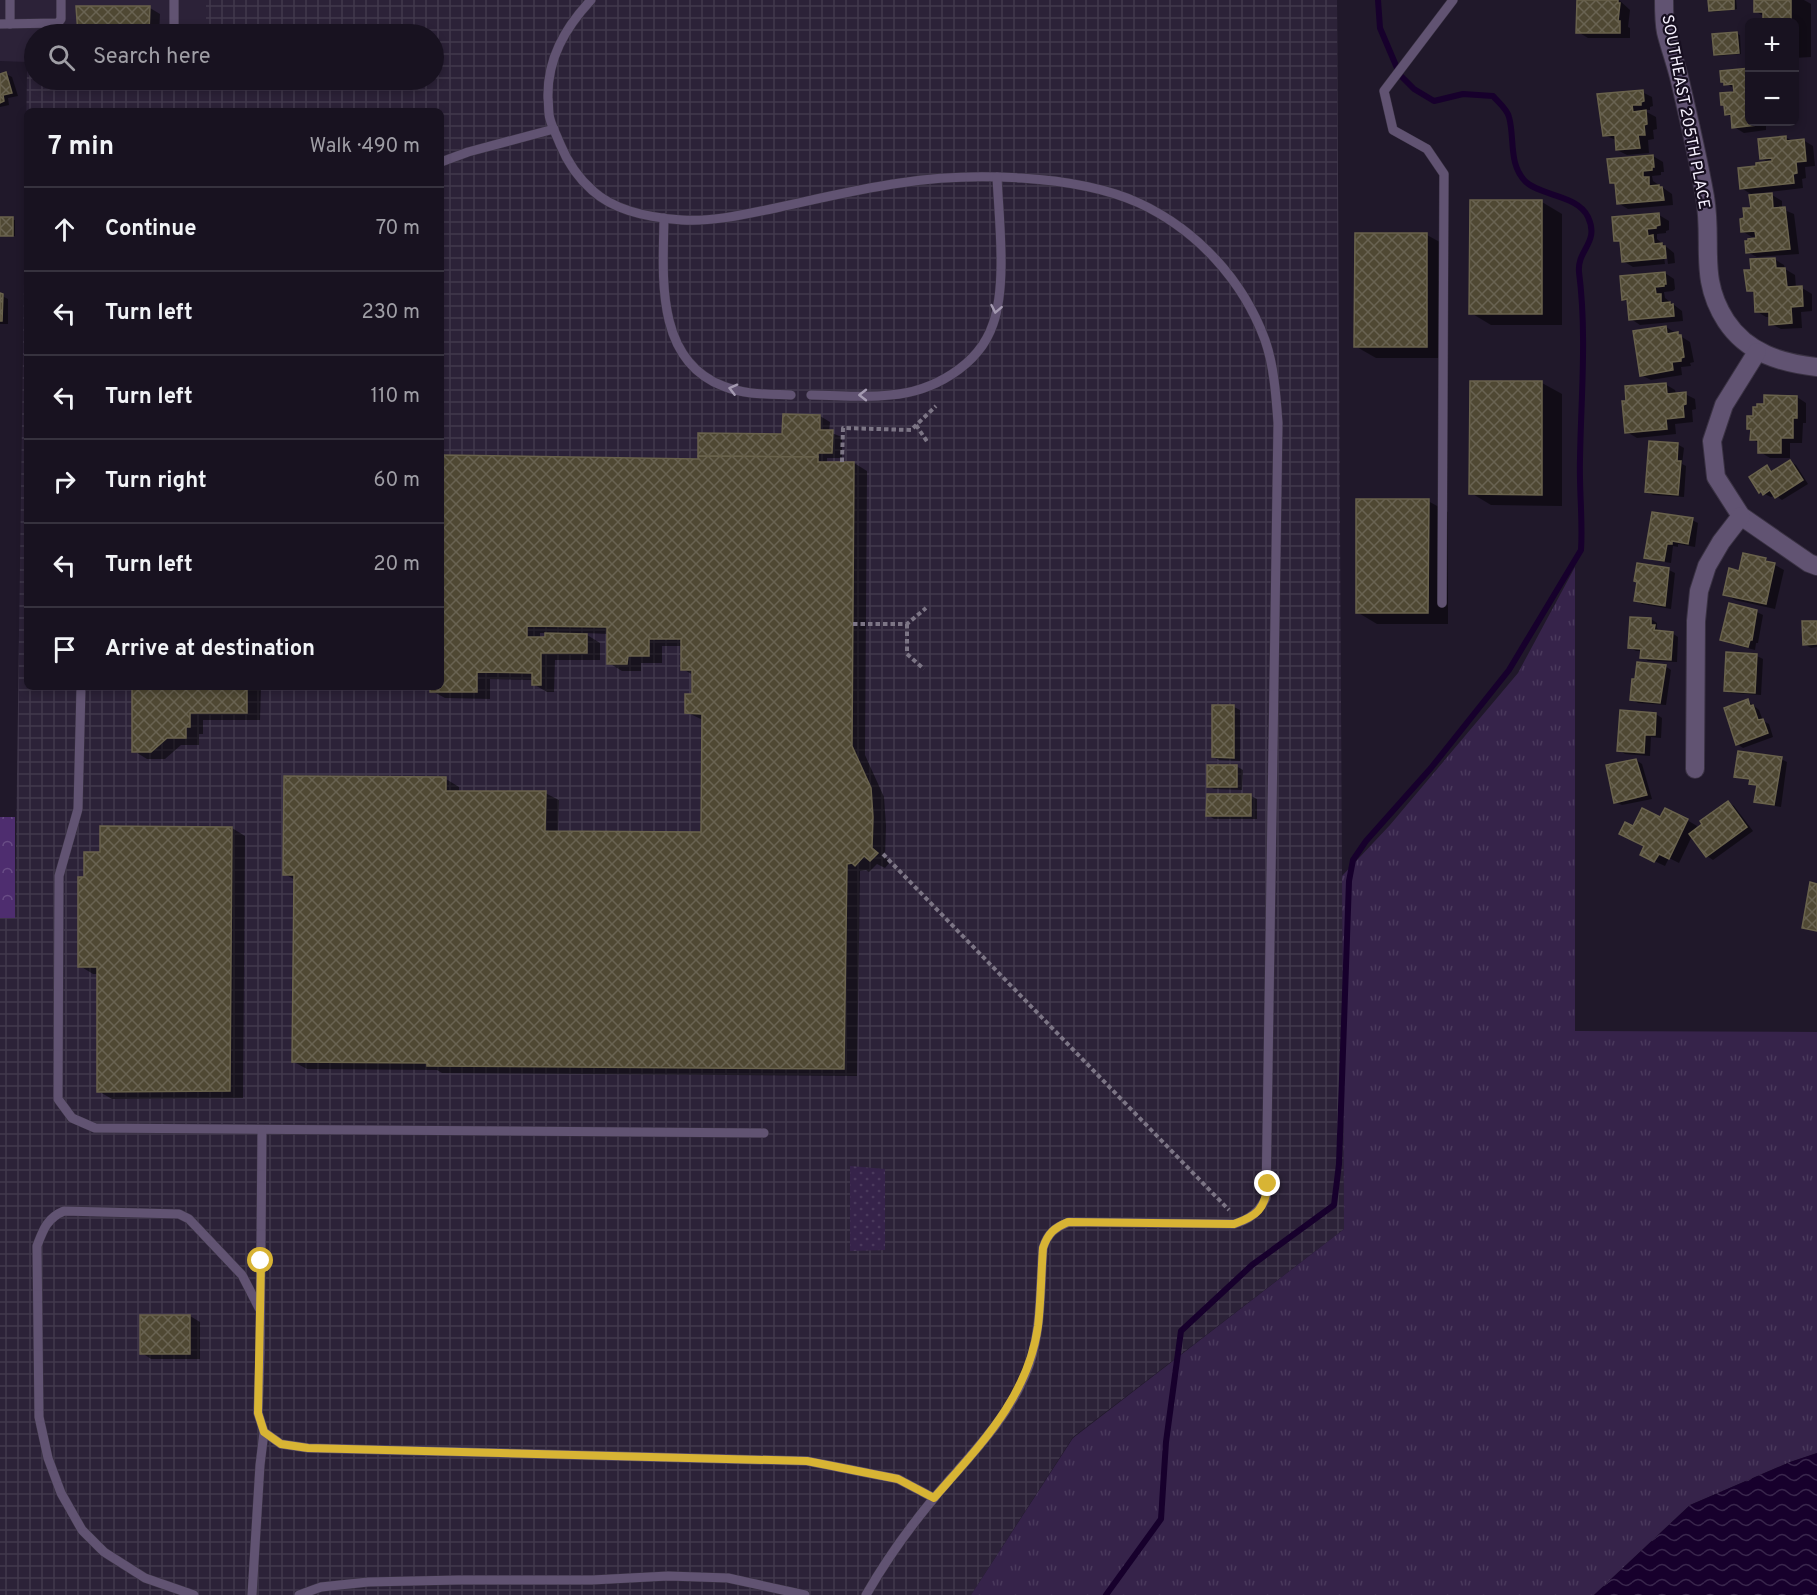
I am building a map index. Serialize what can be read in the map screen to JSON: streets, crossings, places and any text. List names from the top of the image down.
{
  "streets": {
    "street": ["SOUTHEAST 205TH PLACE"]
  },
  "page": {
    "map_buttons": ["+", "−"],
    "search": "Search here",
    "heading": ["7 min", "Walk · 490 m"],
    "list": [
      ["Continue", "70 m"],
      ["Turn left", "230 m"],
      ["Turn left", "110 m"],
      ["Turn right", "60 m"],
      ["Turn left", "20 m"],
      "Arrive at destination"
    ]
  }
}
